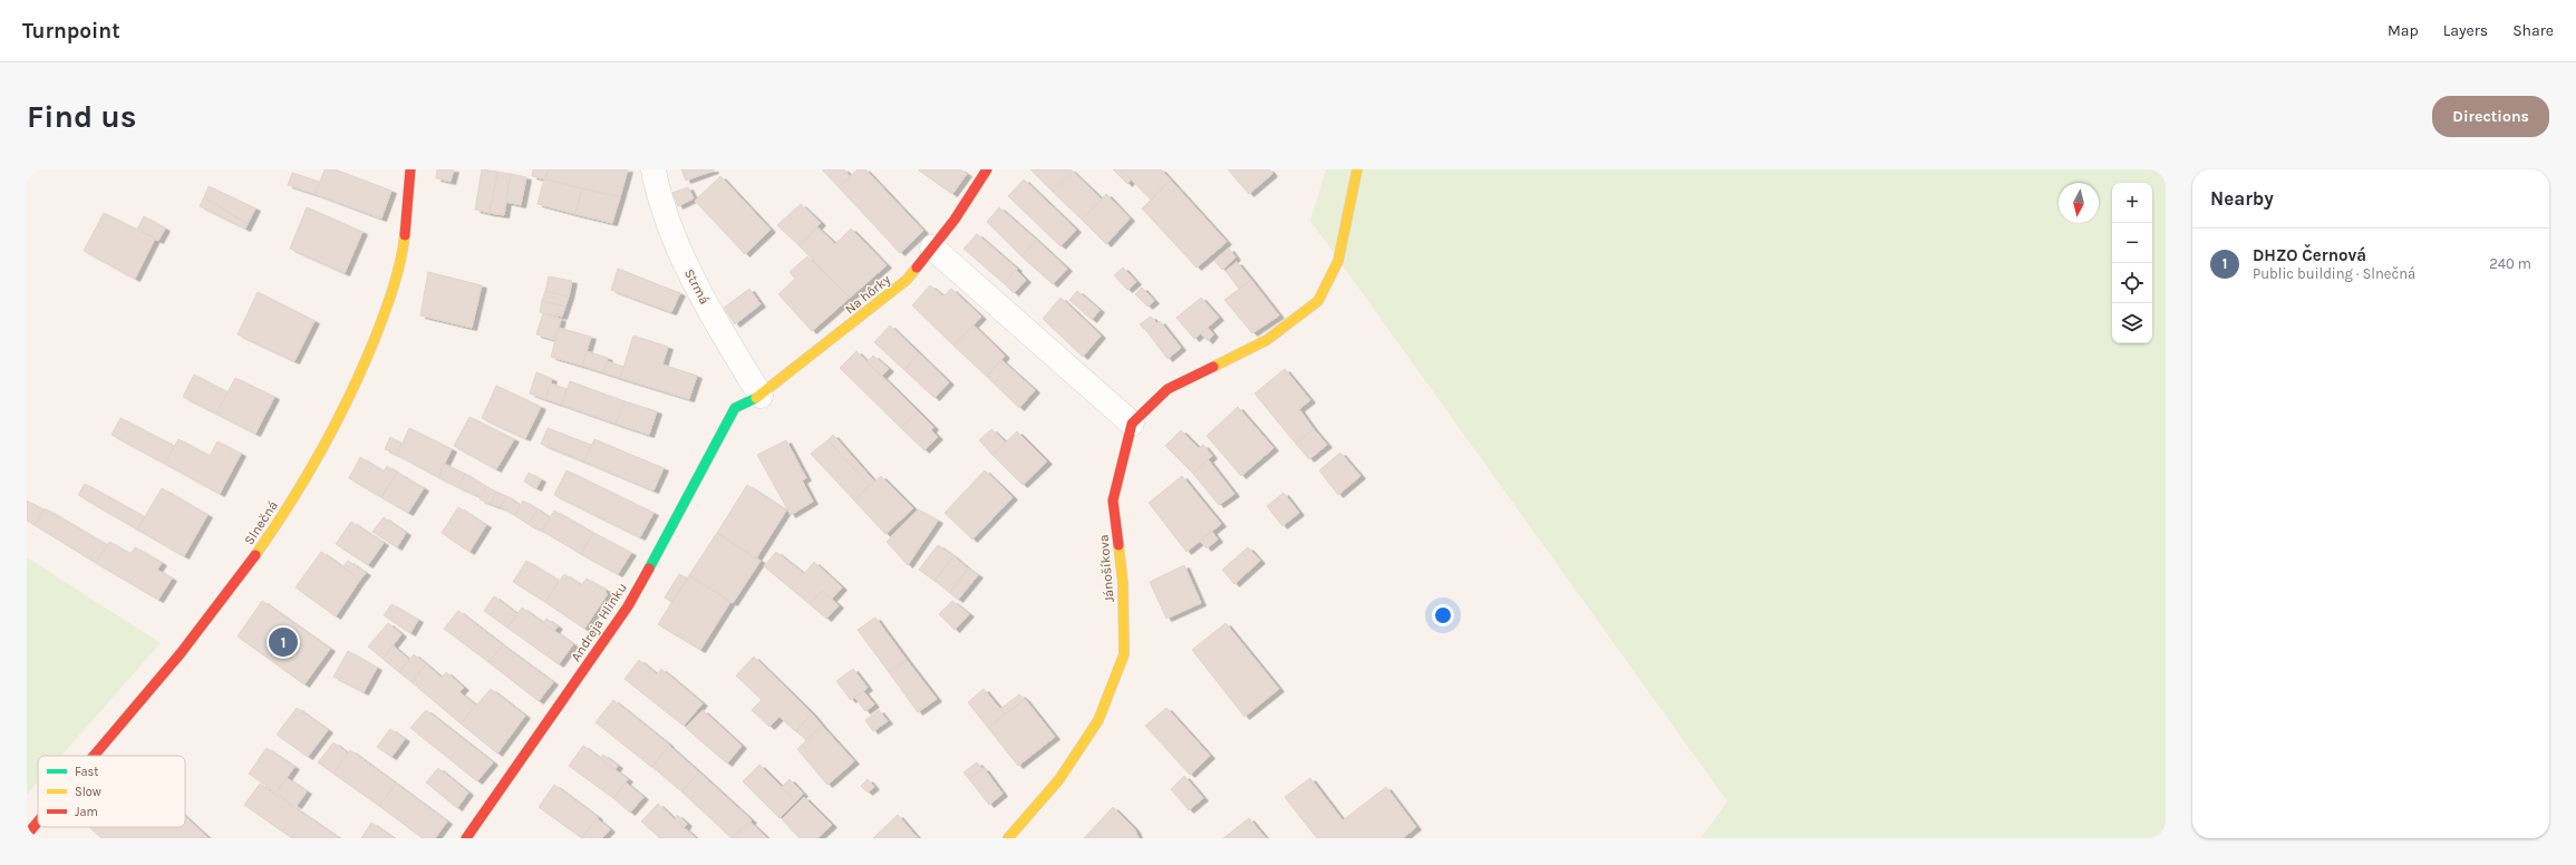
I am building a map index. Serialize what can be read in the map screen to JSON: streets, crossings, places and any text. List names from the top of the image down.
{
  "streets": {
    "street": [
      "Strmá",
      "Na hôrky",
      "Slnečná",
      "Jánošíkova",
      "Andreja Hlinku"
    ]
  },
  "crossings": [
    ["Strmá", "Na hôrky"],
    ["Na hôrky", "Andreja Hlinku"]
  ],
  "legend": ["Fast", "Slow", "Jam"],
  "north": "bottom",
  "page": {
    "header": "Turnpoint",
    "nav": ["Map", "Layers", "Share"],
    "buttons": "Directions",
    "title": "Find us",
    "heading": "Nearby",
    "map_buttons": ["+", "−"],
    "list": [
      {
        "mark": "1",
        "name": "DHZO Černová",
        "note": "Public building · Slnečná",
        "value": "240 m"
      }
    ],
    "pins": "1"
  }
}
